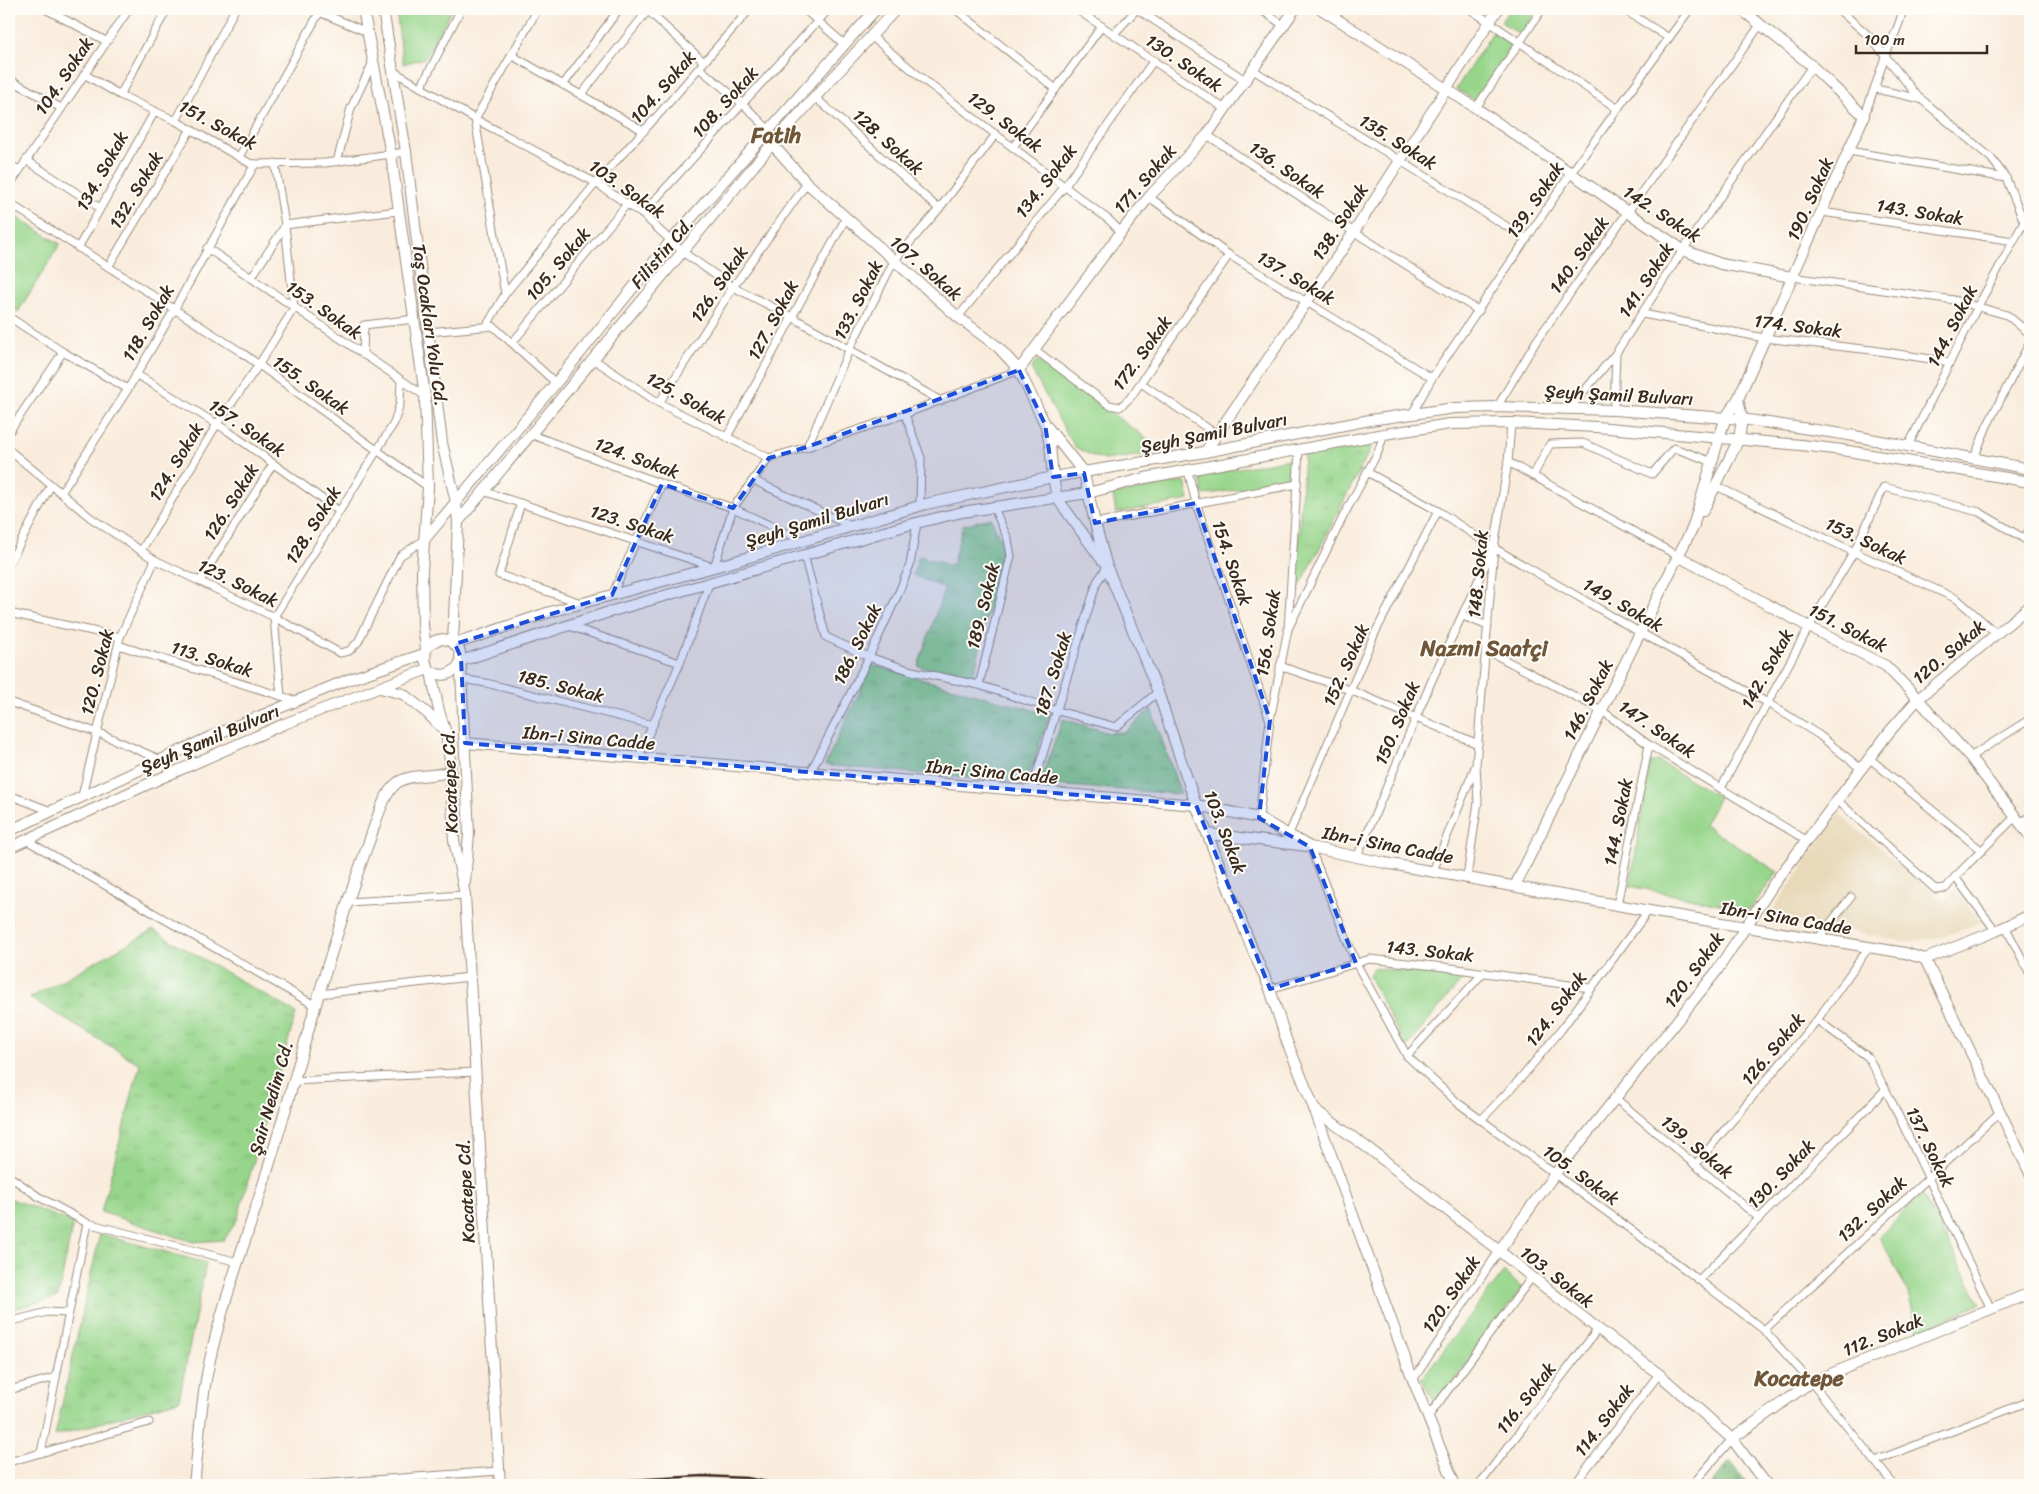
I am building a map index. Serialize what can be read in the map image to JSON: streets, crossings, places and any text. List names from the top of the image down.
{
  "streets": {
    "main road": [
      "151. Sokak",
      "171. Sokak",
      "103. Sokak",
      "190. Sokak",
      "142. Sokak",
      "138. Sokak",
      "Filistin Cd.",
      "107. Sokak",
      "Taş Ocakları Yolu Cd.",
      "Şeyh Şamil Bulvarı",
      "120. Sokak",
      "146. Sokak",
      "Ibn-i Sina Cadde",
      "Kocatepe Cd.",
      "Şair Nedim Cd.",
      "112. Sokak"
    ],
    "street": [
      "130. Sokak",
      "104. Sokak",
      "108. Sokak",
      "129. Sokak",
      "128. Sokak",
      "135. Sokak",
      "136. Sokak",
      "134. Sokak",
      "132. Sokak",
      "139. Sokak",
      "143. Sokak",
      "140. Sokak",
      "105. Sokak",
      "137. Sokak",
      "141. Sokak",
      "126. Sokak",
      "133. Sokak",
      "153. Sokak",
      "127. Sokak",
      "118. Sokak",
      "174. Sokak",
      "144. Sokak",
      "172. Sokak",
      "155. Sokak",
      "125. Sokak",
      "157. Sokak",
      "124. Sokak",
      "123. Sokak",
      "154. Sokak",
      "148. Sokak",
      "149. Sokak",
      "189. Sokak",
      "156. Sokak",
      "186. Sokak",
      "113. Sokak",
      "152. Sokak",
      "187. Sokak",
      "185. Sokak",
      "150. Sokak",
      "147. Sokak",
      "116. Sokak",
      "114. Sokak"
    ]
  },
  "crossings": [
    ["130. Sokak", "134. Sokak"],
    ["130. Sokak", "171. Sokak"],
    ["130. Sokak", "139. Sokak"],
    ["130. Sokak", "105. Sokak"],
    ["130. Sokak", "137. Sokak"],
    ["104. Sokak", "151. Sokak"],
    ["104. Sokak", "103. Sokak"],
    ["108. Sokak", "103. Sokak"],
    ["129. Sokak", "134. Sokak"],
    ["129. Sokak", "171. Sokak"],
    ["129. Sokak", "Filistin Cd."],
    ["129. Sokak", "133. Sokak"],
    ["151. Sokak", "134. Sokak"],
    ["151. Sokak", "132. Sokak"],
    ["151. Sokak", "142. Sokak"],
    ["151. Sokak", "118. Sokak"],
    ["151. Sokak", "Taş Ocakları Yolu Cd."],
    ["151. Sokak", "120. Sokak"],
    ["151. Sokak", "146. Sokak"],
    ["128. Sokak", "Filistin Cd."],
    ["128. Sokak", "133. Sokak"],
    ["128. Sokak", "153. Sokak"],
    ["128. Sokak", "155. Sokak"],
    ["128. Sokak", "157. Sokak"],
    ["128. Sokak", "123. Sokak"],
    ["135. Sokak", "171. Sokak"],
    ["135. Sokak", "139. Sokak"],
    ["135. Sokak", "138. Sokak"],
    ["136. Sokak", "171. Sokak"],
    ["136. Sokak", "139. Sokak"],
    ["136. Sokak", "138. Sokak"],
    ["134. Sokak", "107. Sokak"],
    ["134. Sokak", "155. Sokak"],
    ["171. Sokak", "107. Sokak"],
    ["171. Sokak", "137. Sokak"],
    ["171. Sokak", "172. Sokak"],
    ["103. Sokak", "143. Sokak"],
    ["103. Sokak", "Filistin Cd."],
    ["103. Sokak", "105. Sokak"],
    ["103. Sokak", "107. Sokak"],
    ["103. Sokak", "126. Sokak"],
    ["103. Sokak", "133. Sokak"],
    ["103. Sokak", "127. Sokak"],
    ["103. Sokak", "Taş Ocakları Yolu Cd."],
    ["103. Sokak", "Şeyh Şamil Bulvarı"],
    ["103. Sokak", "120. Sokak"],
    ["103. Sokak", "187. Sokak"],
    ["103. Sokak", "Ibn-i Sina Cadde"],
    ["103. Sokak", "112. Sokak"],
    ["103. Sokak", "116. Sokak"],
    ["103. Sokak", "114. Sokak"],
    ["132. Sokak", "105. Sokak"],
    ["132. Sokak", "137. Sokak"],
    ["132. Sokak", "155. Sokak"],
    ["190. Sokak", "143. Sokak"],
    ["190. Sokak", "142. Sokak"],
    ["190. Sokak", "174. Sokak"],
    ["190. Sokak", "Şeyh Şamil Bulvarı"],
    ["190. Sokak", "146. Sokak"],
    ["139. Sokak", "142. Sokak"],
    ["139. Sokak", "137. Sokak"],
    ["139. Sokak", "126. Sokak"],
    ["139. Sokak", "Şeyh Şamil Bulvarı"],
    ["139. Sokak", "120. Sokak"],
    ["143. Sokak", "105. Sokak"],
    ["143. Sokak", "144. Sokak"],
    ["143. Sokak", "124. Sokak"],
    ["142. Sokak", "138. Sokak"],
    ["142. Sokak", "140. Sokak"],
    ["142. Sokak", "141. Sokak"],
    ["142. Sokak", "153. Sokak"],
    ["142. Sokak", "144. Sokak"],
    ["142. Sokak", "149. Sokak"],
    ["142. Sokak", "147. Sokak"],
    ["138. Sokak", "137. Sokak"],
    ["138. Sokak", "Şeyh Şamil Bulvarı"],
    ["Filistin Cd.", "107. Sokak"],
    ["Filistin Cd.", "Taş Ocakları Yolu Cd."],
    ["Filistin Cd.", "125. Sokak"],
    ["Filistin Cd.", "124. Sokak"],
    ["Filistin Cd.", "123. Sokak"],
    ["140. Sokak", "Şeyh Şamil Bulvarı"],
    ["105. Sokak", "124. Sokak"],
    ["105. Sokak", "120. Sokak"],
    ["105. Sokak", "Ibn-i Sina Cadde"],
    ["105. Sokak", "112. Sokak"],
    ["107. Sokak", "126. Sokak"],
    ["107. Sokak", "133. Sokak"],
    ["107. Sokak", "127. Sokak"],
    ["137. Sokak", "126. Sokak"],
    ["137. Sokak", "172. Sokak"],
    ["137. Sokak", "112. Sokak"],
    ["141. Sokak", "174. Sokak"],
    ["141. Sokak", "Şeyh Şamil Bulvarı"],
    ["126. Sokak", "125. Sokak"],
    ["126. Sokak", "157. Sokak"],
    ["126. Sokak", "123. Sokak"],
    ["126. Sokak", "Ibn-i Sina Cadde"],
    ["153. Sokak", "118. Sokak"],
    ["153. Sokak", "Taş Ocakları Yolu Cd."],
    ["153. Sokak", "124. Sokak"],
    ["153. Sokak", "120. Sokak"],
    ["153. Sokak", "146. Sokak"],
    ["127. Sokak", "125. Sokak"],
    ["118. Sokak", "155. Sokak"],
    ["118. Sokak", "157. Sokak"],
    ["118. Sokak", "123. Sokak"],
    ["Taş Ocakları Yolu Cd.", "155. Sokak"],
    ["Taş Ocakları Yolu Cd.", "Şeyh Şamil Bulvarı"],
    ["Taş Ocakları Yolu Cd.", "123. Sokak"],
    ["Taş Ocakları Yolu Cd.", "Kocatepe Cd."],
    ["174. Sokak", "144. Sokak"],
    ["144. Sokak", "Şeyh Şamil Bulvarı"],
    ["144. Sokak", "147. Sokak"],
    ["144. Sokak", "Ibn-i Sina Cadde"],
    ["155. Sokak", "124. Sokak"],
    ["Şeyh Şamil Bulvarı", "124. Sokak"],
    ["Şeyh Şamil Bulvarı", "123. Sokak"],
    ["Şeyh Şamil Bulvarı", "154. Sokak"],
    ["Şeyh Şamil Bulvarı", "148. Sokak"],
    ["Şeyh Şamil Bulvarı", "189. Sokak"],
    ["Şeyh Şamil Bulvarı", "156. Sokak"],
    ["Şeyh Şamil Bulvarı", "186. Sokak"],
    ["Şeyh Şamil Bulvarı", "120. Sokak"],
    ["Şeyh Şamil Bulvarı", "113. Sokak"],
    ["Şeyh Şamil Bulvarı", "146. Sokak"],
    ["Şeyh Şamil Bulvarı", "Kocatepe Cd."],
    ["157. Sokak", "124. Sokak"],
    ["124. Sokak", "123. Sokak"],
    ["124. Sokak", "Ibn-i Sina Cadde"],
    ["123. Sokak", "120. Sokak"],
    ["154. Sokak", "156. Sokak"],
    ["148. Sokak", "149. Sokak"],
    ["148. Sokak", "150. Sokak"],
    ["148. Sokak", "147. Sokak"],
    ["148. Sokak", "Ibn-i Sina Cadde"],
    ["149. Sokak", "120. Sokak"],
    ["149. Sokak", "152. Sokak"],
    ["149. Sokak", "146. Sokak"],
    ["149. Sokak", "150. Sokak"],
    ["156. Sokak", "Ibn-i Sina Cadde"],
    ["186. Sokak", "Ibn-i Sina Cadde"],
    ["120. Sokak", "113. Sokak"],
    ["120. Sokak", "147. Sokak"],
    ["120. Sokak", "Ibn-i Sina Cadde"],
    ["152. Sokak", "Ibn-i Sina Cadde"],
    ["187. Sokak", "Ibn-i Sina Cadde"],
    ["185. Sokak", "Kocatepe Cd."],
    ["146. Sokak", "147. Sokak"],
    ["146. Sokak", "Ibn-i Sina Cadde"],
    ["150. Sokak", "Ibn-i Sina Cadde"],
    ["Ibn-i Sina Cadde", "Kocatepe Cd."],
    ["Kocatepe Cd.", "Şair Nedim Cd."]
  ],
  "districts": ["Fatih", "Nazmi Saatçi", "Kocatepe"],
  "scale_bar": "100 m"
}
